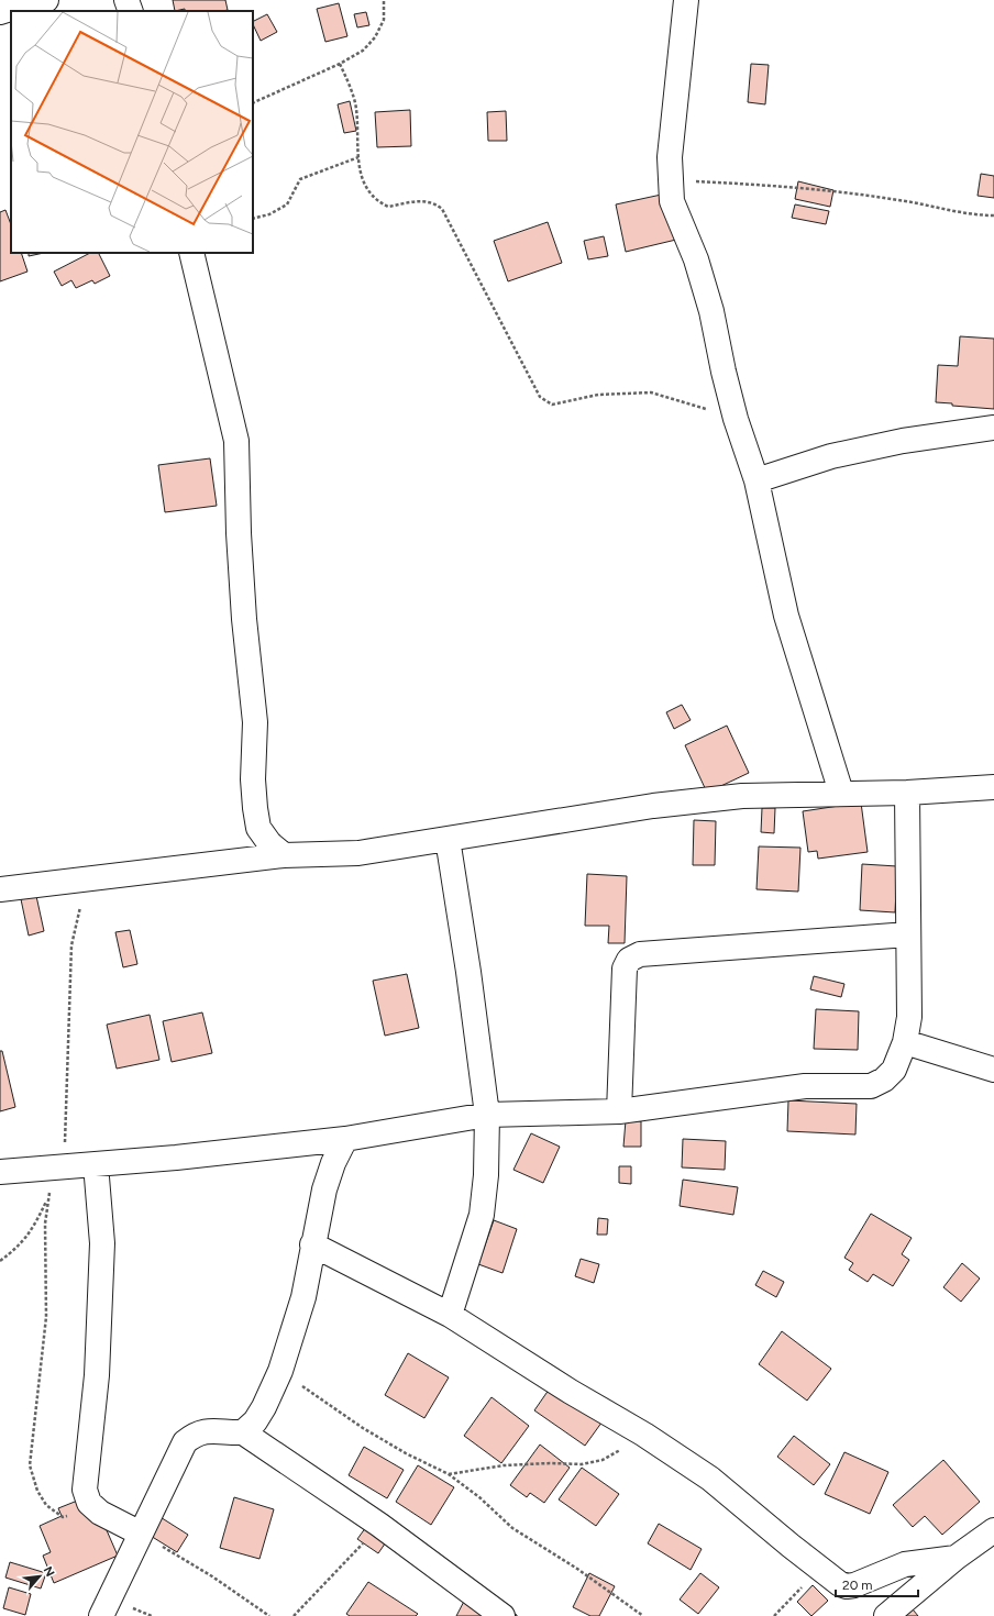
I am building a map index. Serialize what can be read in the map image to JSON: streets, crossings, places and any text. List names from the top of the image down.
{
  "scale_bar": "20 m",
  "north": "top right"
}
